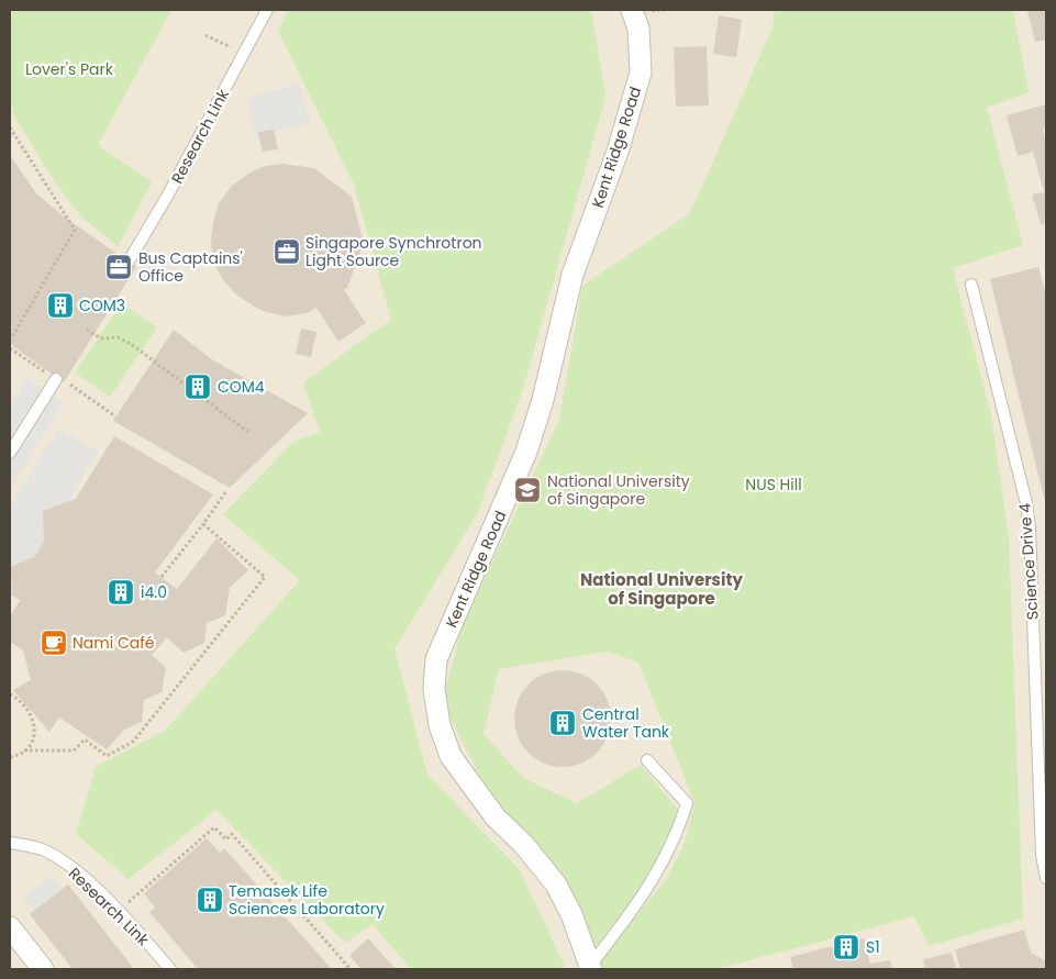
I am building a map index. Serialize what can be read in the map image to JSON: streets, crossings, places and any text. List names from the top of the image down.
{
  "streets": {
    "street": ["Kent Ridge Road"],
    "lane": ["Research Link", "Science Drive 4"]
  },
  "districts": ["National University of Singapore"],
  "parks": ["Lover's Park", "NUS Hill"],
  "places": {
    "office": ["Singapore Synchrotron Light Source", "Bus Captains' Office"],
    "building": [
      "COM3",
      "COM4",
      "i4.0",
      "Central Water Tank",
      "Temasek Life Sciences Laboratory",
      "S1"
    ],
    "school or university": ["National University of Singapore"],
    "cafe": ["Nami Café"]
  }
}
